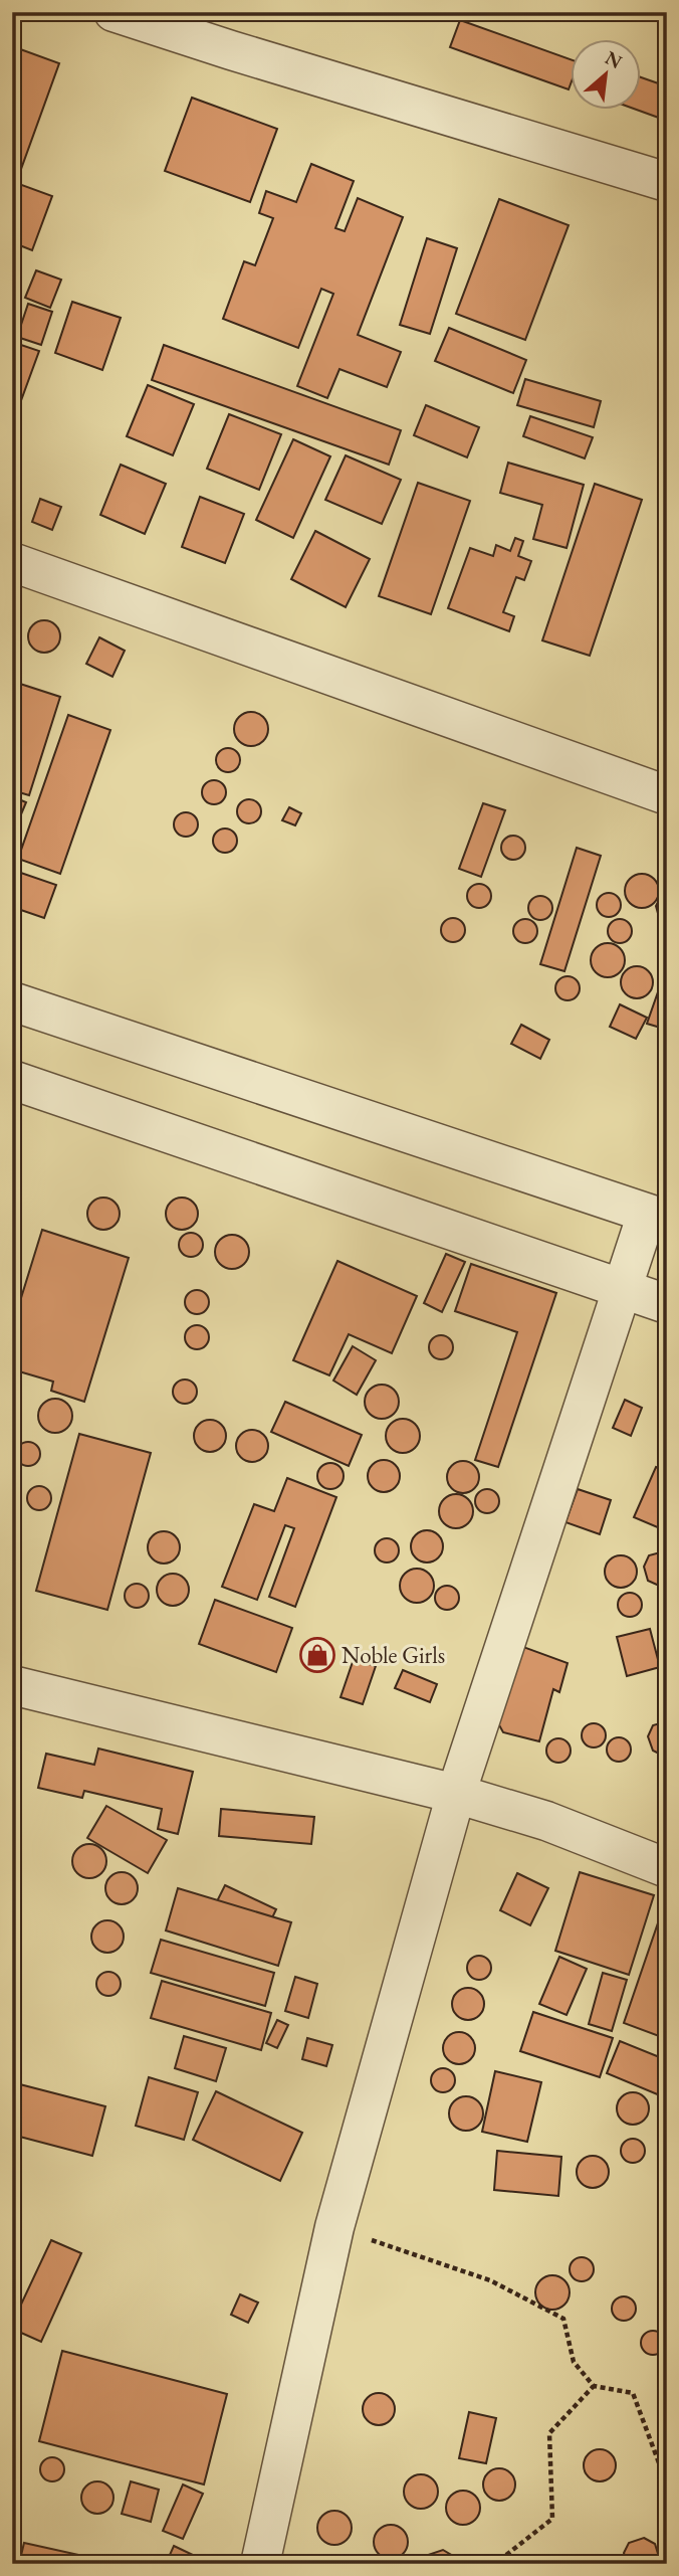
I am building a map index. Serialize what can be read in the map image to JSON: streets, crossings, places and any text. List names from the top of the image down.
{
  "places": {
    "shop": ["Noble Girls"]
  },
  "north": "top right"
}
